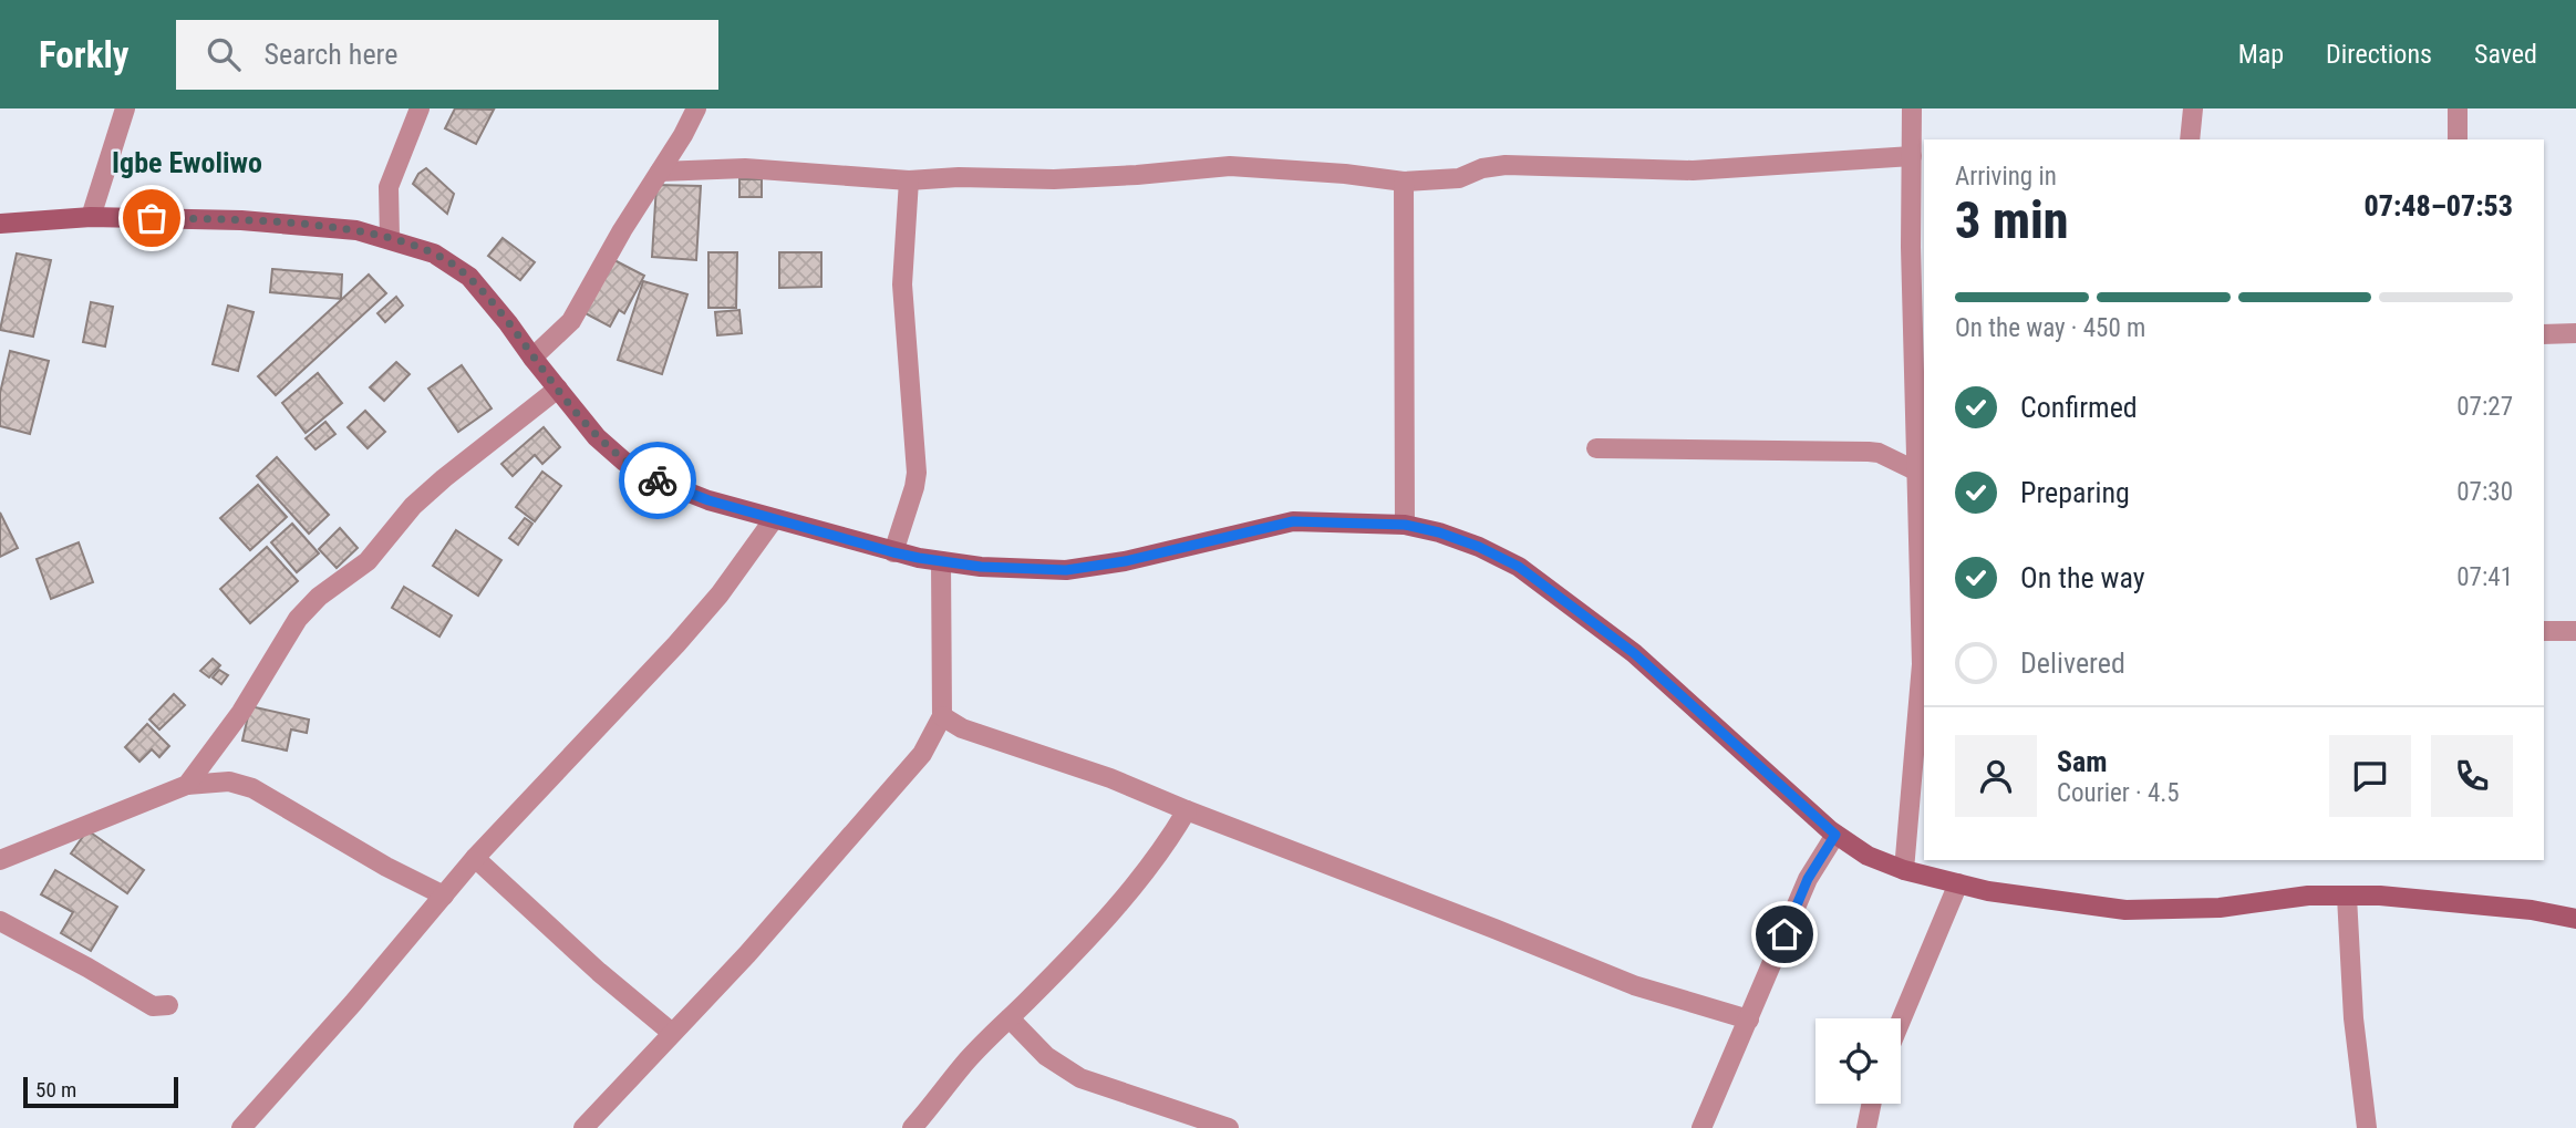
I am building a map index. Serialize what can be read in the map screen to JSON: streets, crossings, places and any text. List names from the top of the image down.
{
  "districts": ["Igbe Ewoliwo"],
  "scale_bar": "50 m",
  "page": {
    "header": "Forkly",
    "search": "Search here",
    "nav": ["Map", "Directions", "Saved"],
    "heading": ["3 min", "Arriving in", "07:48–07:53"],
    "panel": ["Sam", "Courier · 4.5"],
    "bar": "On the way · 450 m",
    "list": [
      ["Confirmed", "07:27"],
      ["Preparing", "07:30"],
      ["On the way", "07:41"],
      "Delivered"
    ],
    "scale": "50 m"
  }
}
